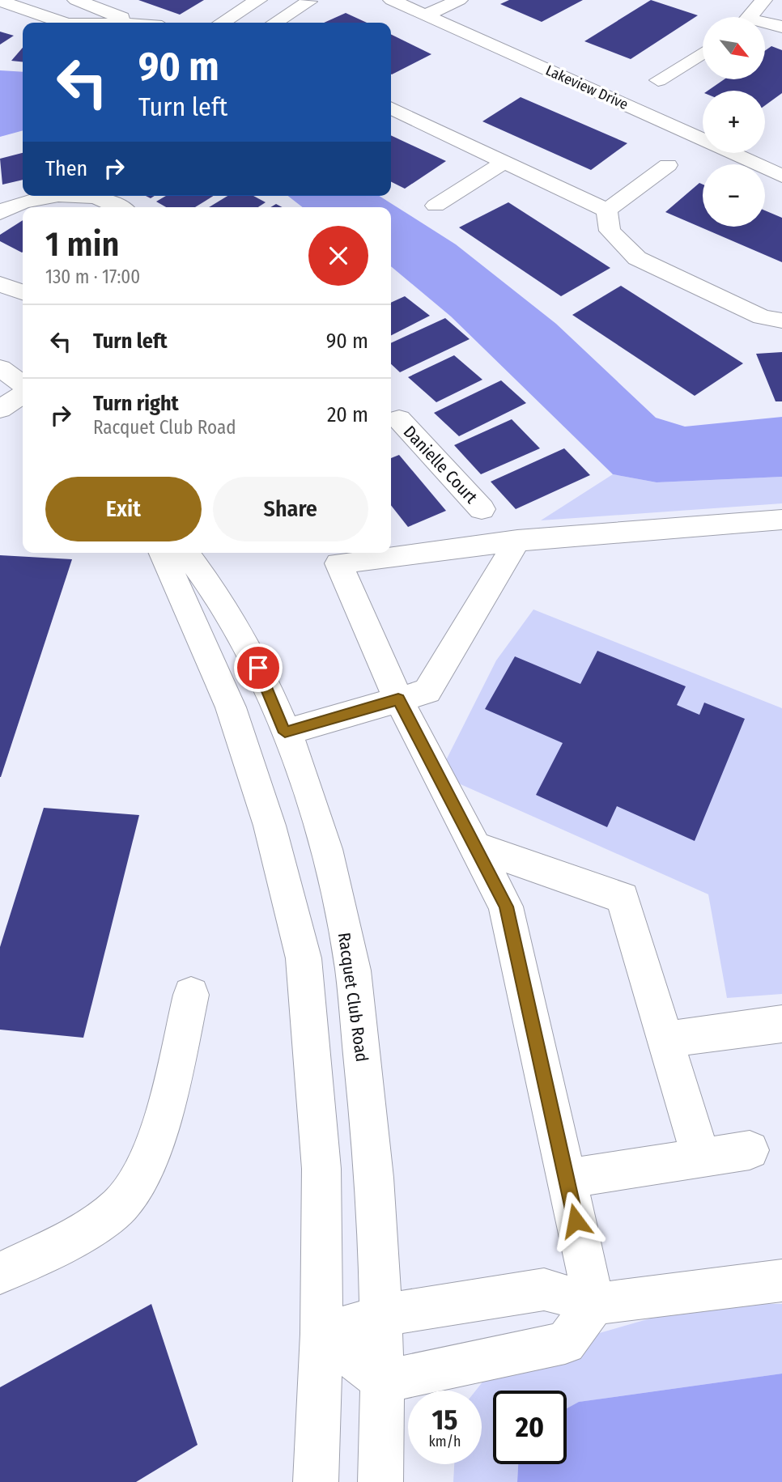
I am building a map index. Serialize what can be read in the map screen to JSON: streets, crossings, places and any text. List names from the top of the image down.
{
  "streets": {
    "street": ["Lakeview Drive", "Danielle Court", "Racquet Club Road"]
  },
  "north": "bottom right",
  "page": {
    "map_buttons": ["+", "−"],
    "turn": ["90 m", "Turn left"],
    "then": "Then",
    "heading": ["1 min", "130 m · 17:00"],
    "list": [
      {
        "name": "Turn left",
        "value": "90 m"
      },
      {
        "name": "Turn right",
        "note": "Racquet Club Road",
        "value": "20 m"
      }
    ],
    "buttons": ["Exit", "Share"],
    "speed": "15 km/h",
    "limit": "20"
  }
}
